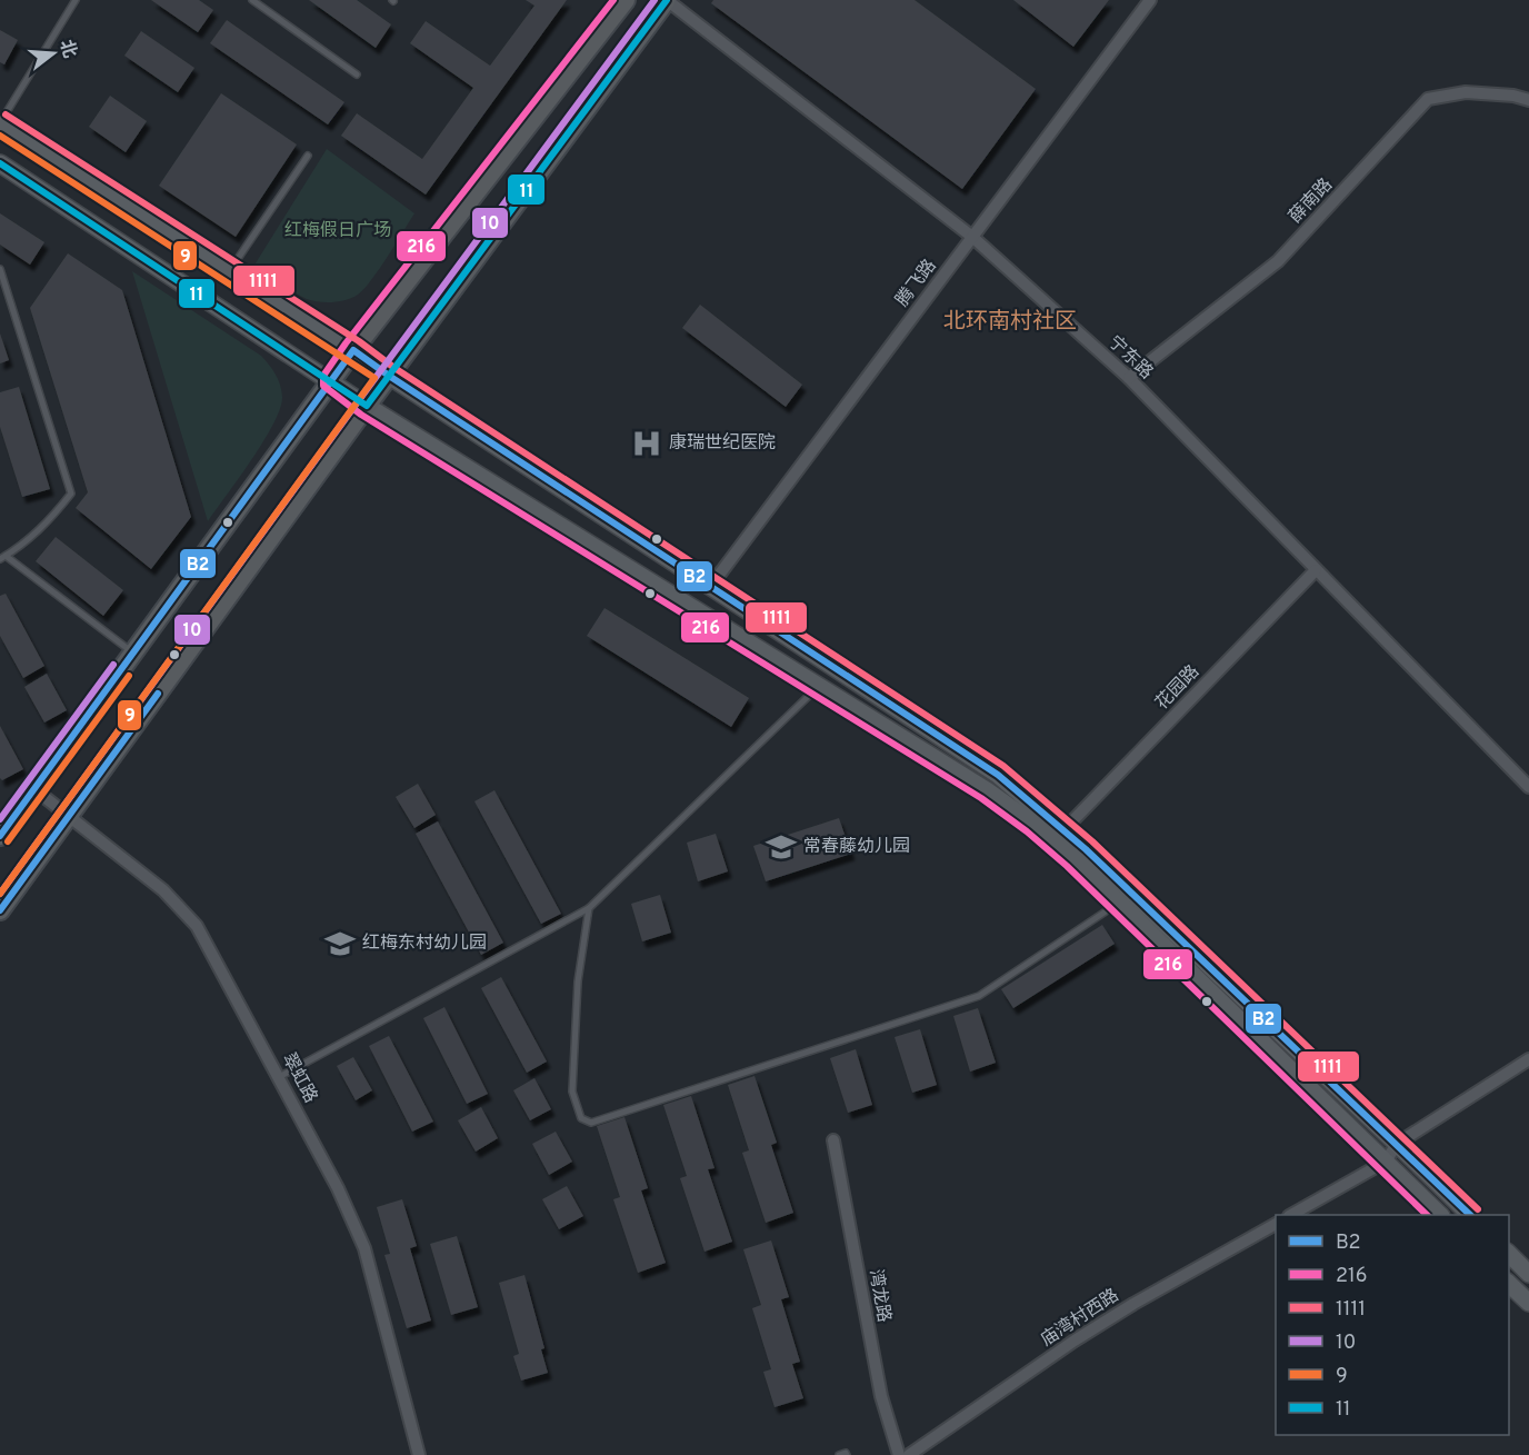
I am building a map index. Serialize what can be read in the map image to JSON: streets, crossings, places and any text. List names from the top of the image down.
{
  "streets": {
    "street": [
      "薛南路",
      "腾飞路",
      "宁东路",
      "花园路",
      "翠虹路",
      "湾龙路",
      "庙湾村西路"
    ]
  },
  "crossings": [
    ["薛南路", "宁东路"],
    ["腾飞路", "宁东路"],
    ["宁东路", "花园路"]
  ],
  "districts": ["北环南村社区"],
  "parks": ["红梅假日广场"],
  "places": {
    "hospital": ["康瑞世纪医院"],
    "school or university": ["常春藤幼儿园", "红梅东村幼儿园"]
  },
  "lines": [
    "transit line 216",
    "transit line 10",
    "transit line 11",
    "transit line 1111",
    "transit line 9",
    "transit line B2"
  ],
  "legend": [
    "B2",
    "216",
    "1111",
    "10",
    "9",
    "11"
  ],
  "north": "right"
}
